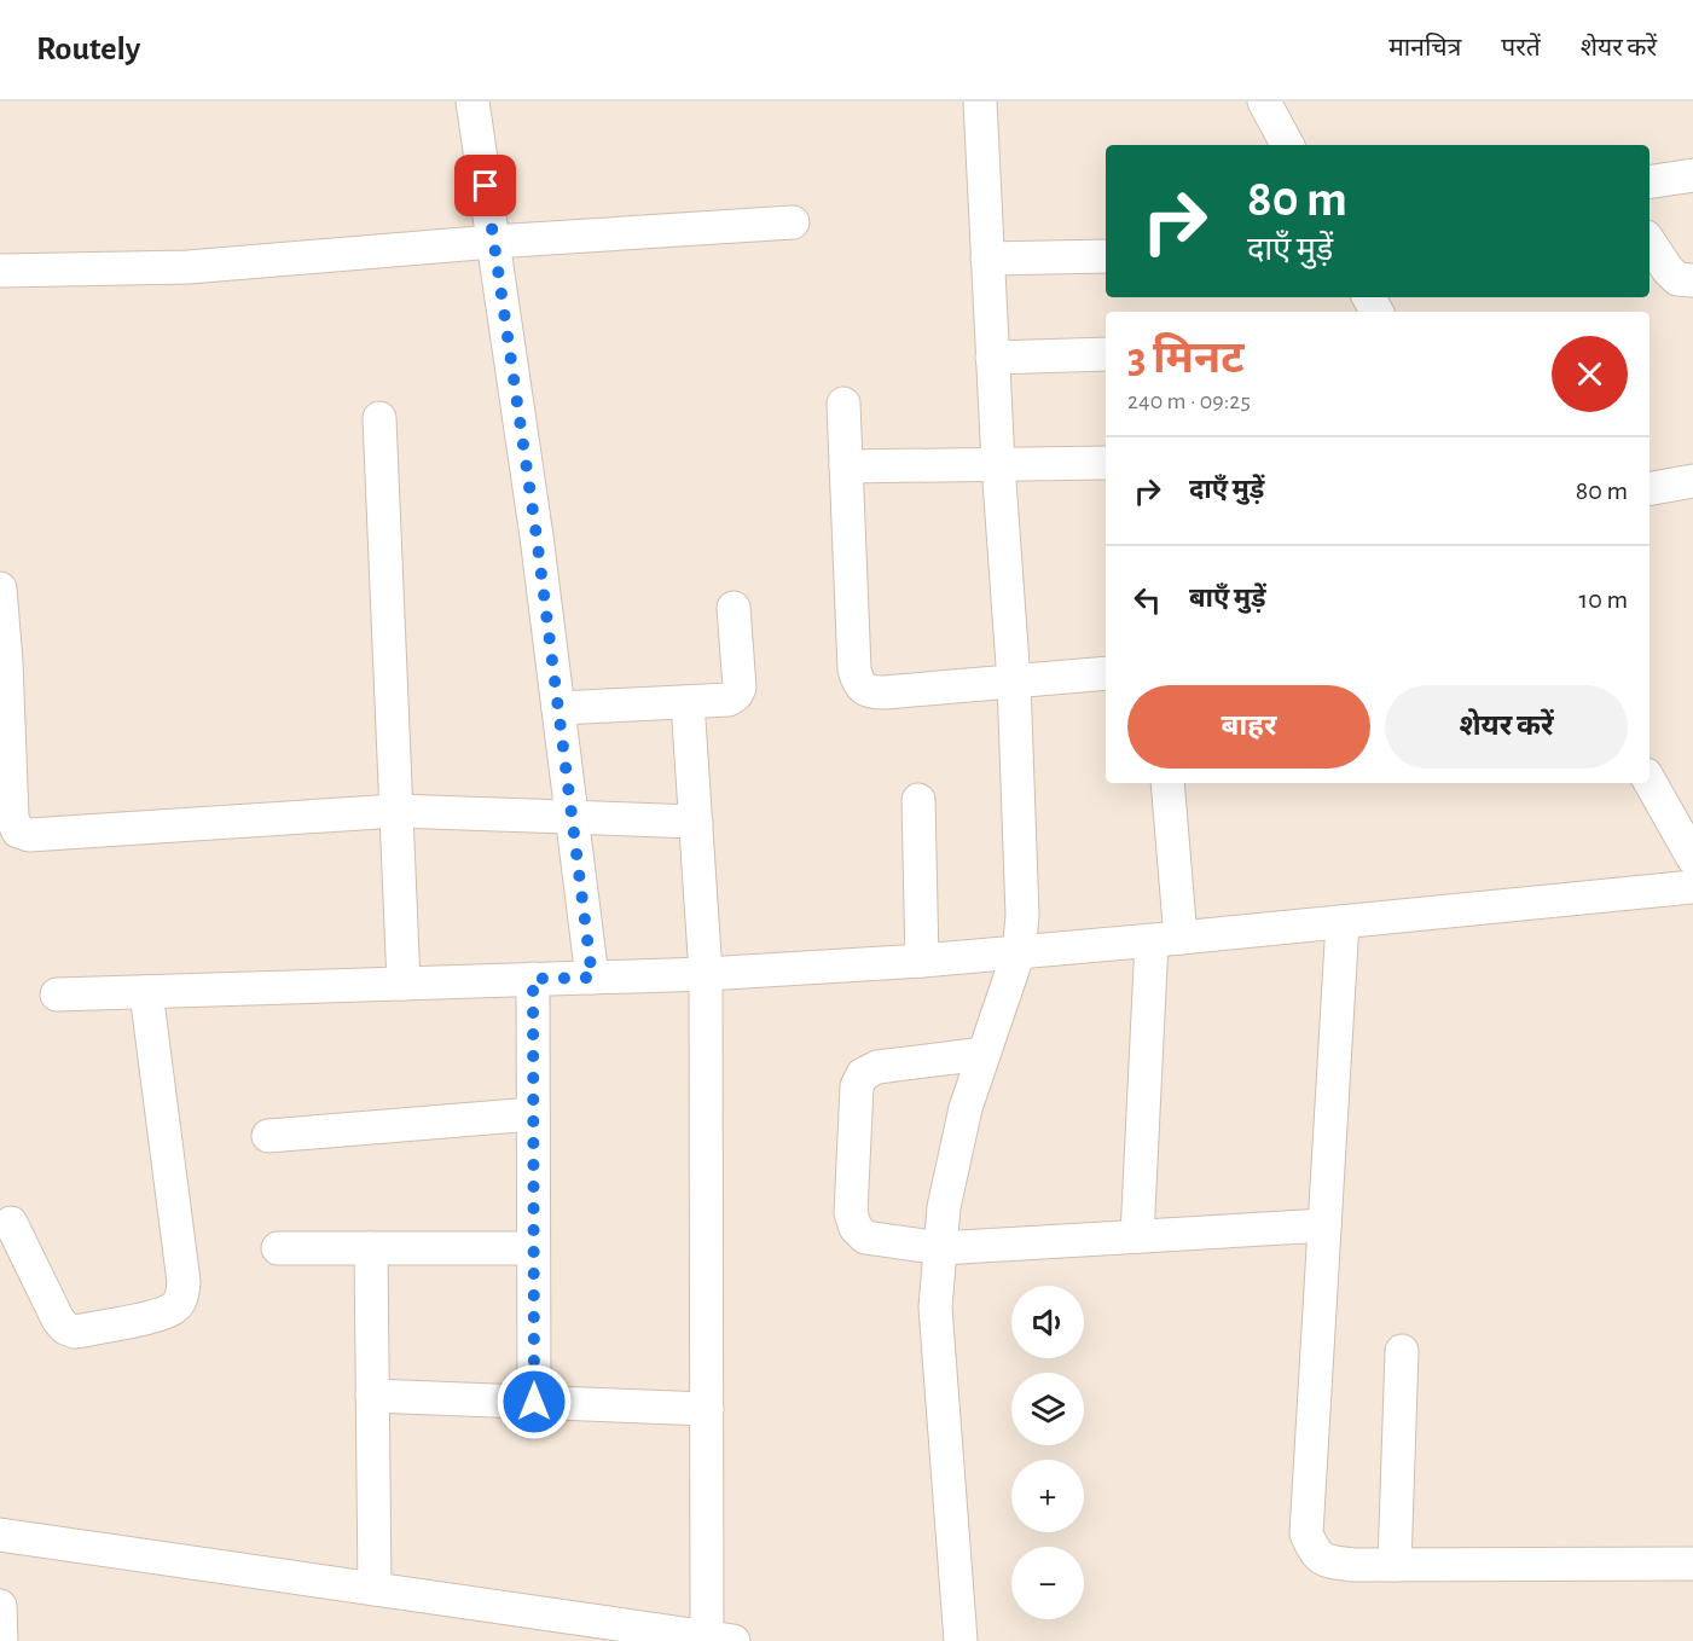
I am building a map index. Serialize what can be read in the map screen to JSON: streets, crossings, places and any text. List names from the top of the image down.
{
  "page": {
    "header": "Routely",
    "nav": ["मानचित्र", "परतें", "शेयर करें"],
    "turn": ["80 m", "दाएँ मुड़ें"],
    "heading": ["3 मिनट", "240 m · 09:25"],
    "list": [
      {
        "name": "दाएँ मुड़ें",
        "value": "80 m"
      },
      {
        "name": "बाएँ मुड़ें",
        "value": "10 m"
      }
    ],
    "buttons": ["बाहर", "शेयर करें"],
    "map_buttons": ["+", "−"]
  }
}
